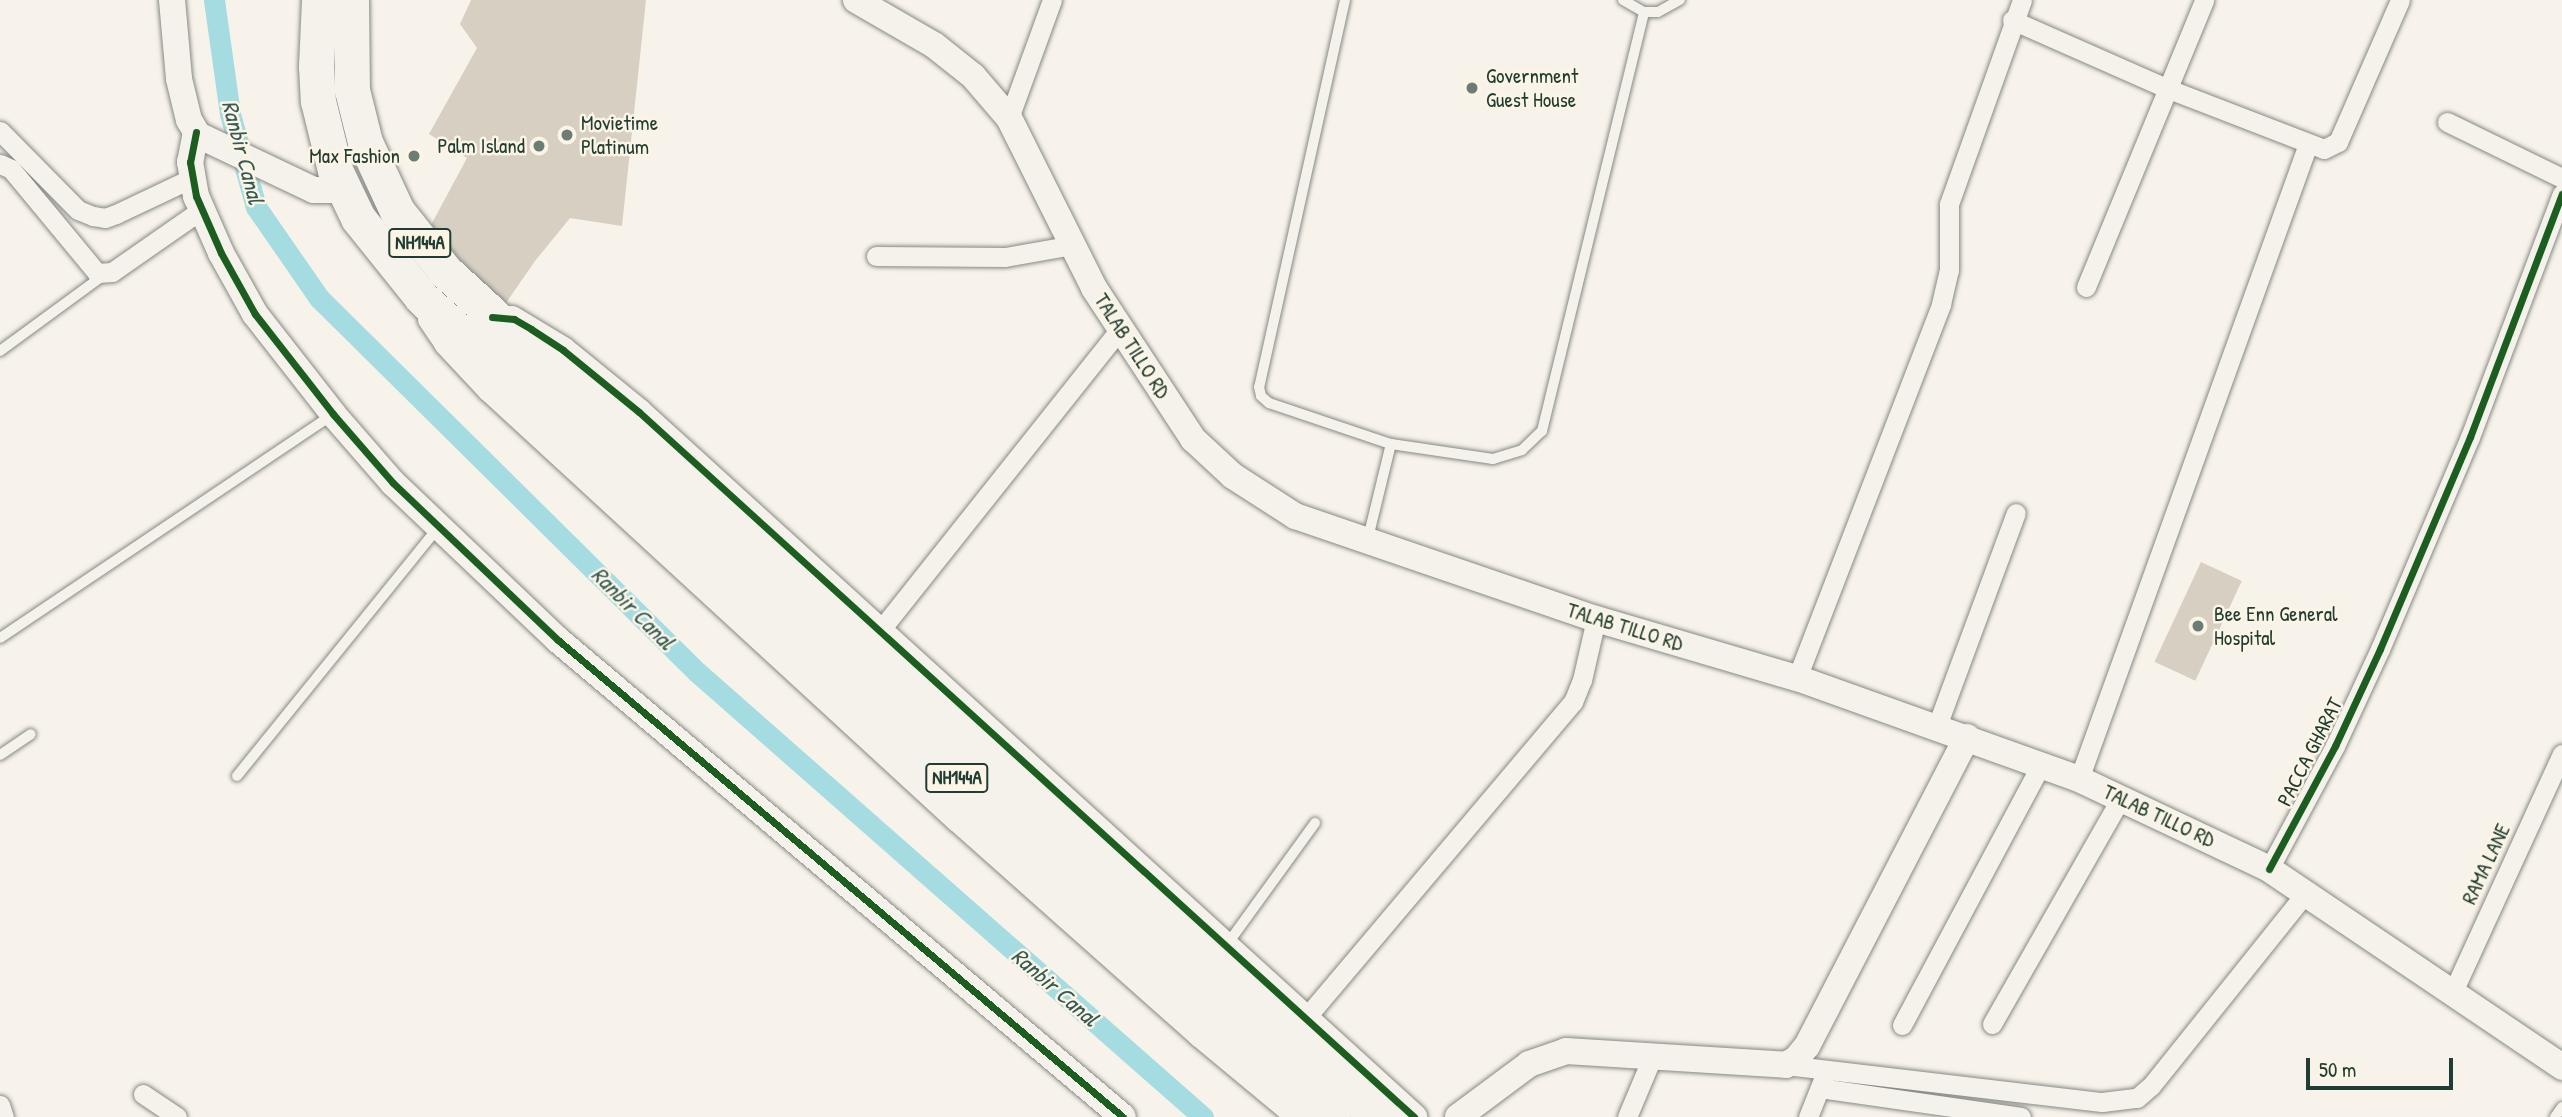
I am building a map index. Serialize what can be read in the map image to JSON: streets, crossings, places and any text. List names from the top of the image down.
{
  "streets": {
    "highway": ["NH144A"],
    "street": ["TALAB TILLO RD", "PACCA GHARAT", "RAMA LANE"]
  },
  "crossings": [
    ["TALAB TILLO RD", "PACCA GHARAT"],
    ["TALAB TILLO RD", "RAMA LANE"]
  ],
  "water": ["Ranbir Canal"],
  "places": [
    "Government Guest House",
    "Movietime Platinum",
    "Palm Island",
    "Max Fashion",
    "Bee Enn General Hospital"
  ],
  "scale_bar": "50 m"
}
